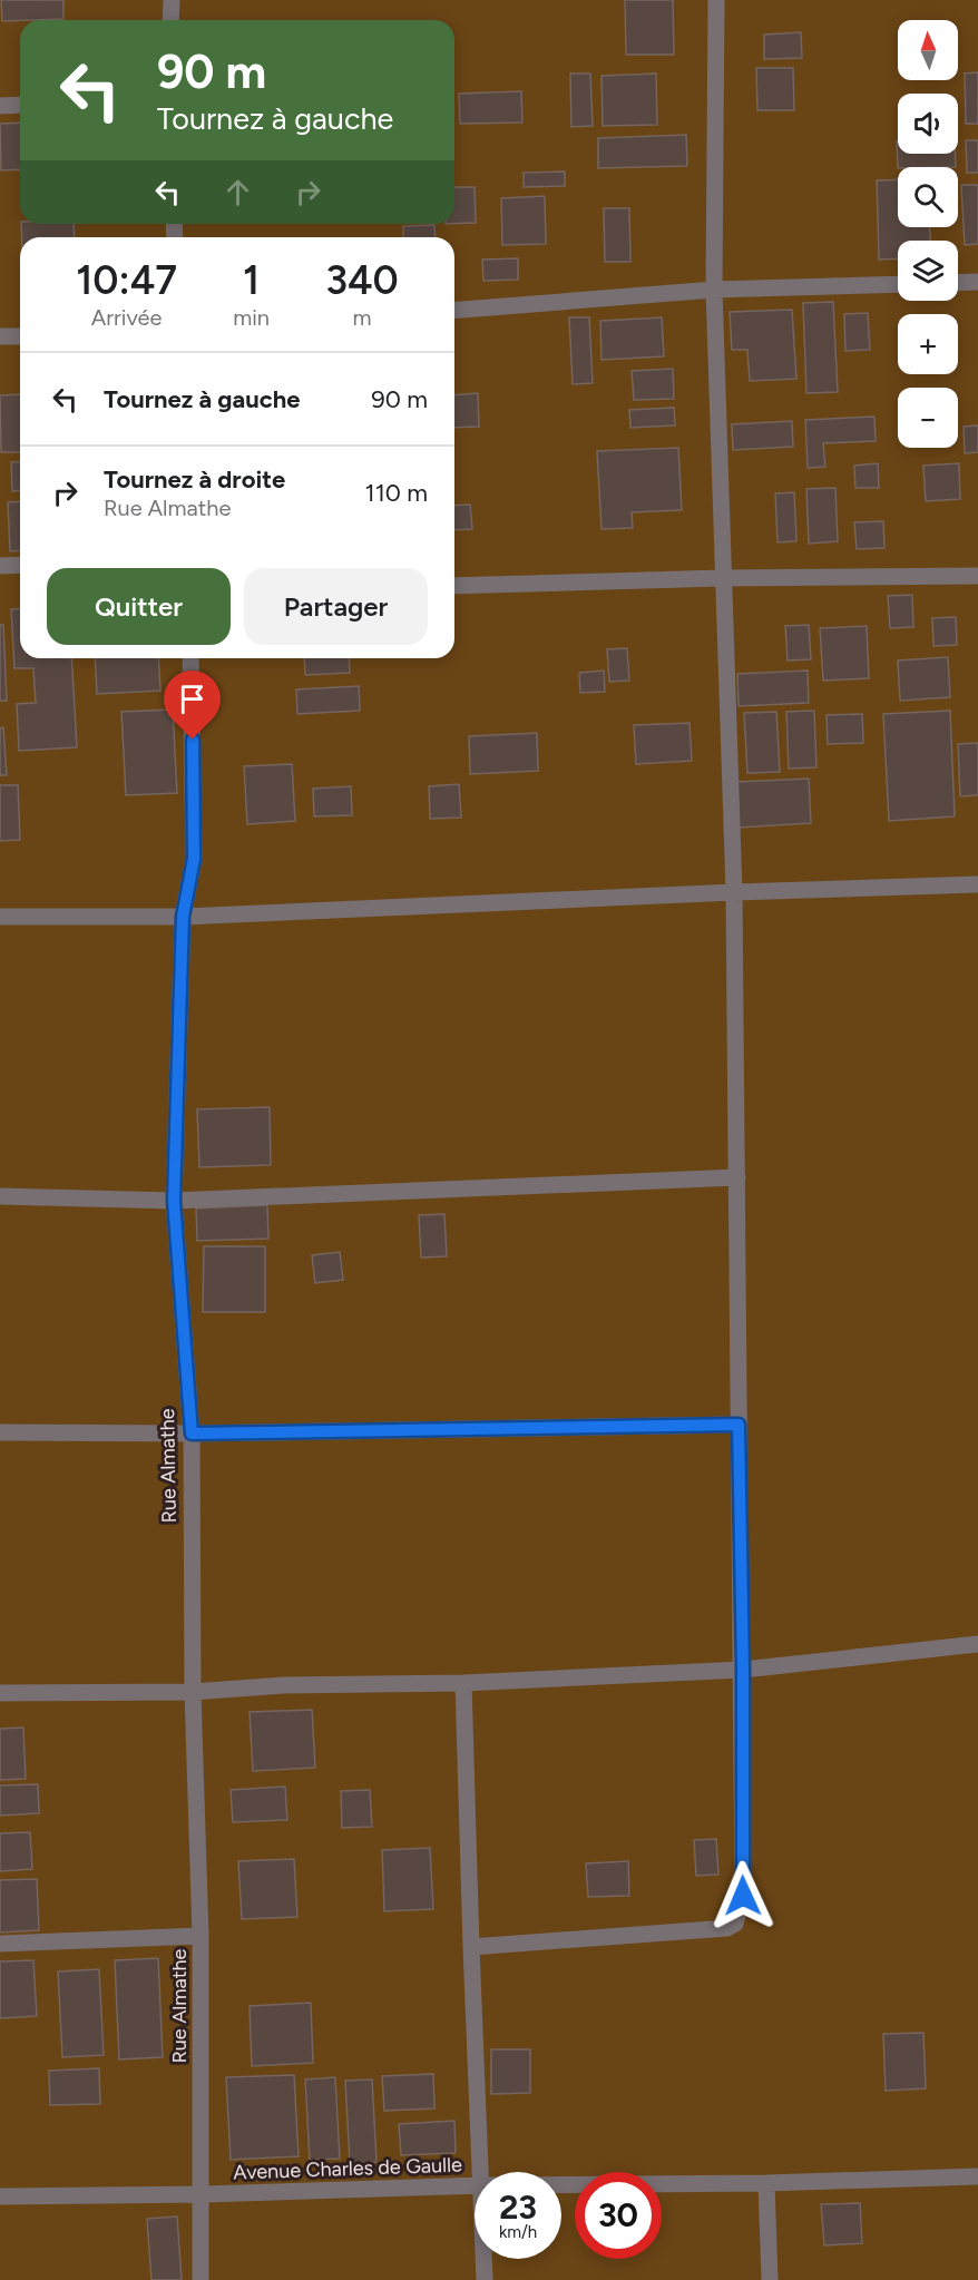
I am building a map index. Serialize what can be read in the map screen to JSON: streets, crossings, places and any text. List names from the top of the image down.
{
  "streets": {
    "street": ["Rue Almathe", "Avenue Charles de Gaulle"]
  },
  "crossings": [
    ["Rue Almathe", "Avenue Charles de Gaulle"]
  ],
  "north": "top",
  "page": {
    "map_buttons": ["+", "−"],
    "turn": ["90 m", "Tournez à gauche"],
    "eta": [
      "10:47",
      "Arrivée",
      "1",
      "min",
      "340",
      "m"
    ],
    "list": [
      {
        "name": "Tournez à gauche",
        "value": "90 m"
      },
      {
        "name": "Tournez à droite",
        "note": "Rue Almathe",
        "value": "110 m"
      }
    ],
    "buttons": ["Quitter", "Partager"],
    "speed": "23 km/h",
    "limit": "30"
  }
}
